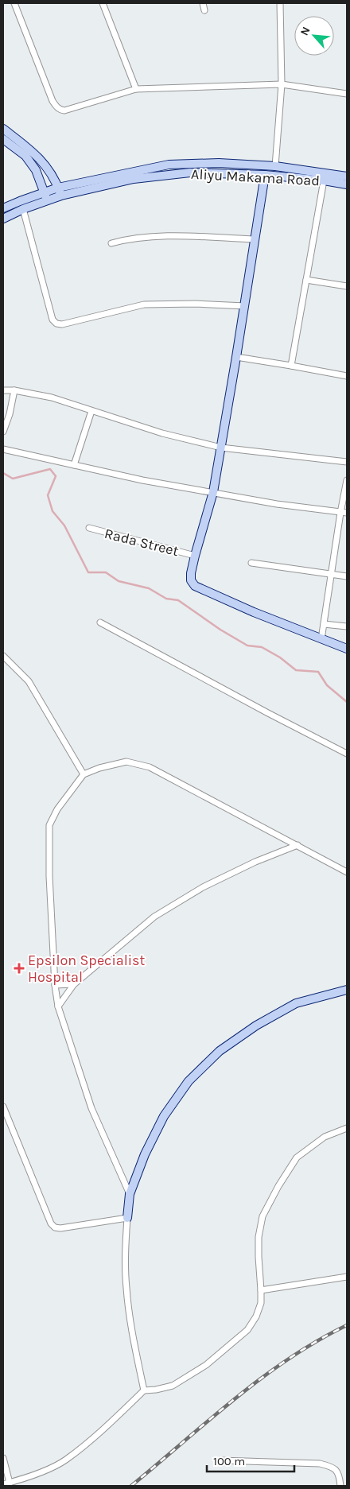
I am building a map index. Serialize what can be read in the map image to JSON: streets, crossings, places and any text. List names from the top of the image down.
{
  "streets": {
    "street": ["Aliyu Makama Road", "Rada Street"]
  },
  "places": {
    "health": ["Epsilon Specialist Hospital"]
  },
  "scale_bar": "100 m",
  "north": "top left"
}
